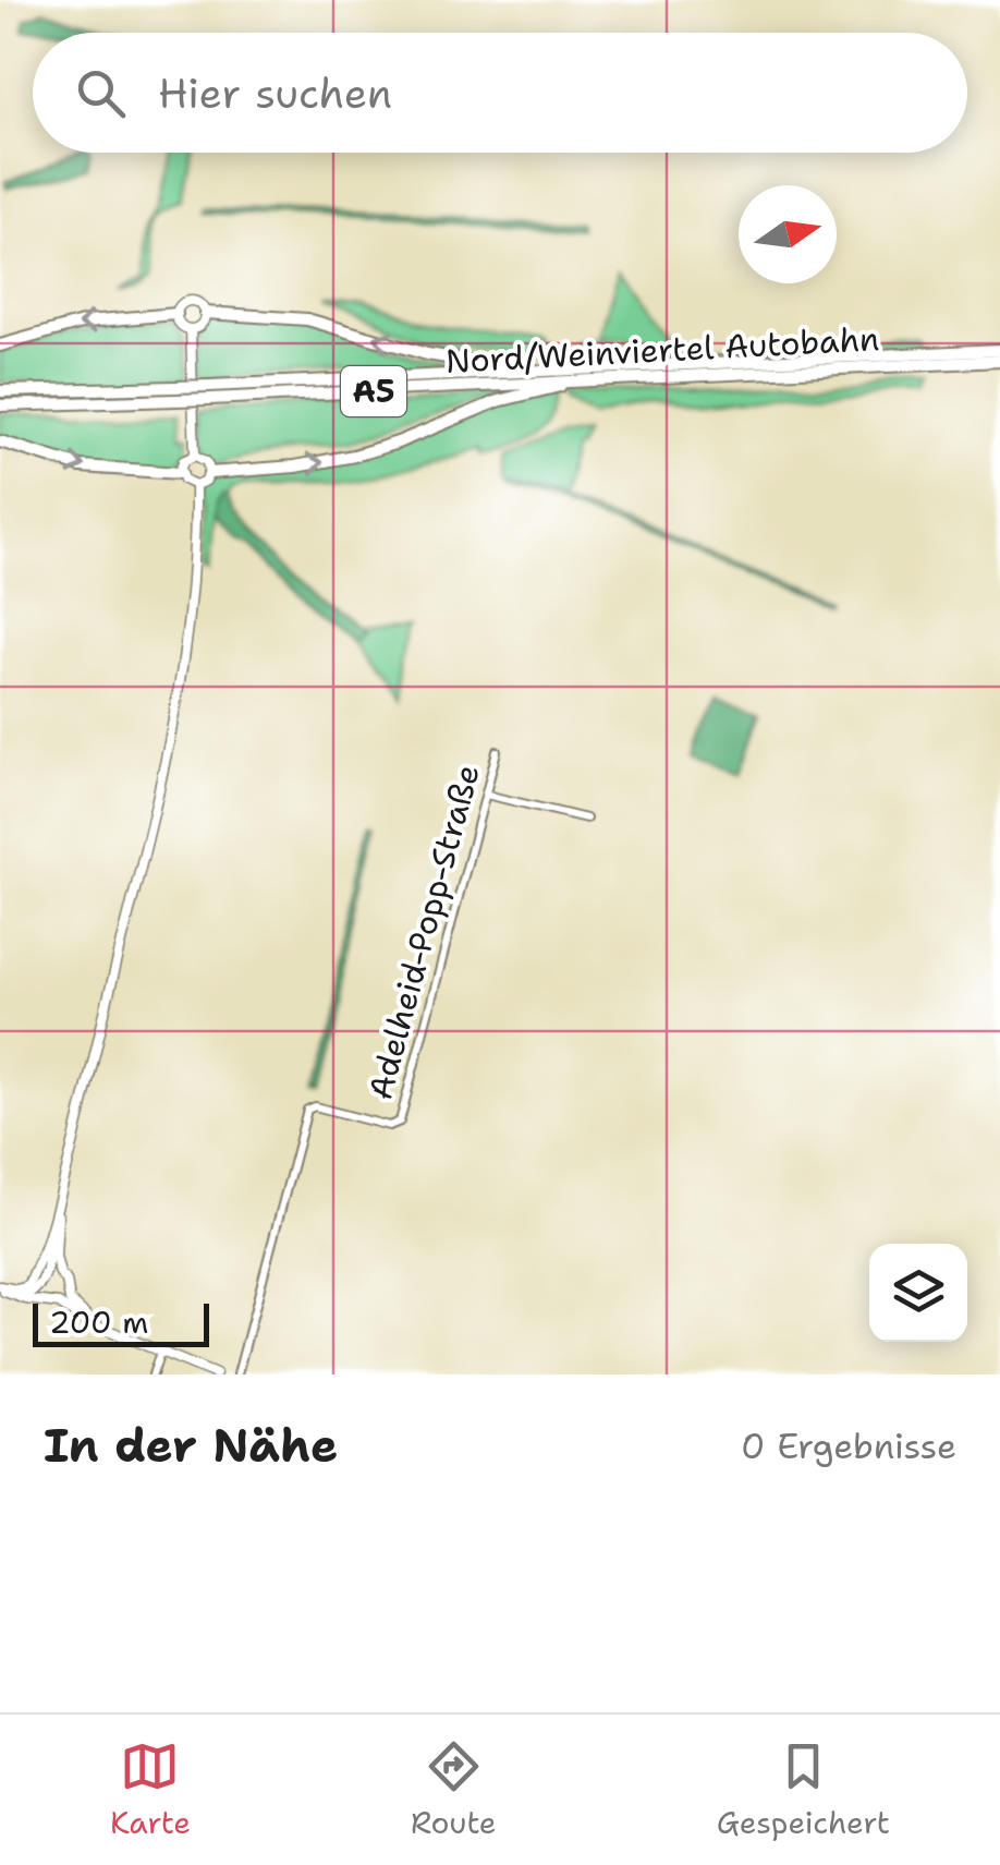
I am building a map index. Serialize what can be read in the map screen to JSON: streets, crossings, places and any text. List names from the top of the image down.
{
  "streets": {
    "highway": ["Nord/Weinviertel Autobahn", "A5"],
    "street": ["Adelheid-Popp-Straße"]
  },
  "scale_bar": "200 m",
  "north": "right",
  "page": {
    "search": "Hier suchen",
    "scale": "200 m",
    "heading": ["In der Nähe", "0 Ergebnisse"],
    "nav": ["Karte", "Route", "Gespeichert"]
  }
}
